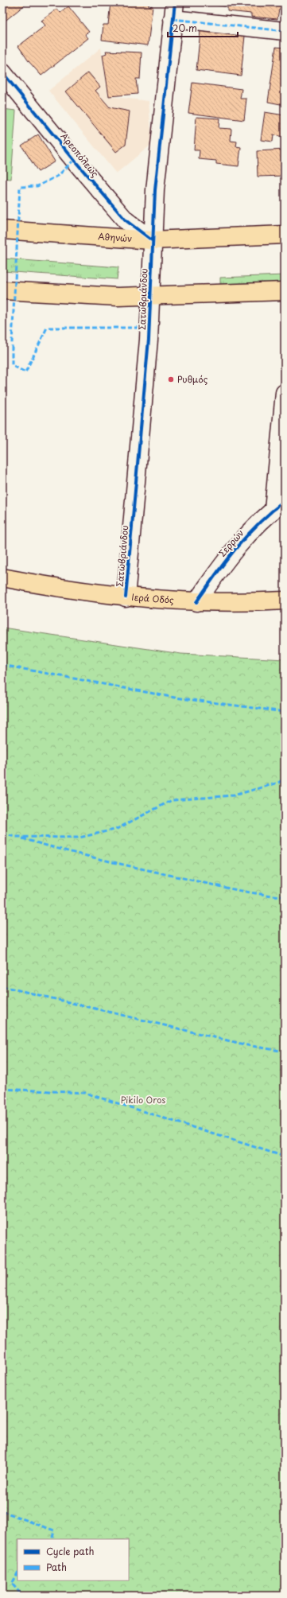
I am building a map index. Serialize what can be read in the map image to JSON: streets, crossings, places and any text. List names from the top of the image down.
{
  "streets": {
    "main road": ["Αθηνών", "Ιερά Οδός"],
    "street": ["Αρεοπόλεως", "Σατωβριάνδου", "Σερρών"]
  },
  "crossings": [
    ["Αρεοπόλεως", "Αθηνών"],
    ["Αρεοπόλεως", "Σατωβριάνδου"],
    ["Αθηνών", "Σατωβριάνδου"],
    ["Σατωβριάνδου", "Ιερά Οδός"],
    ["Σερρών", "Ιερά Οδός"]
  ],
  "parks": ["Pikilo Oros"],
  "places": ["Ρυθμός"],
  "legend": ["Cycle path", "Path"],
  "scale_bar": "20 m"
}
